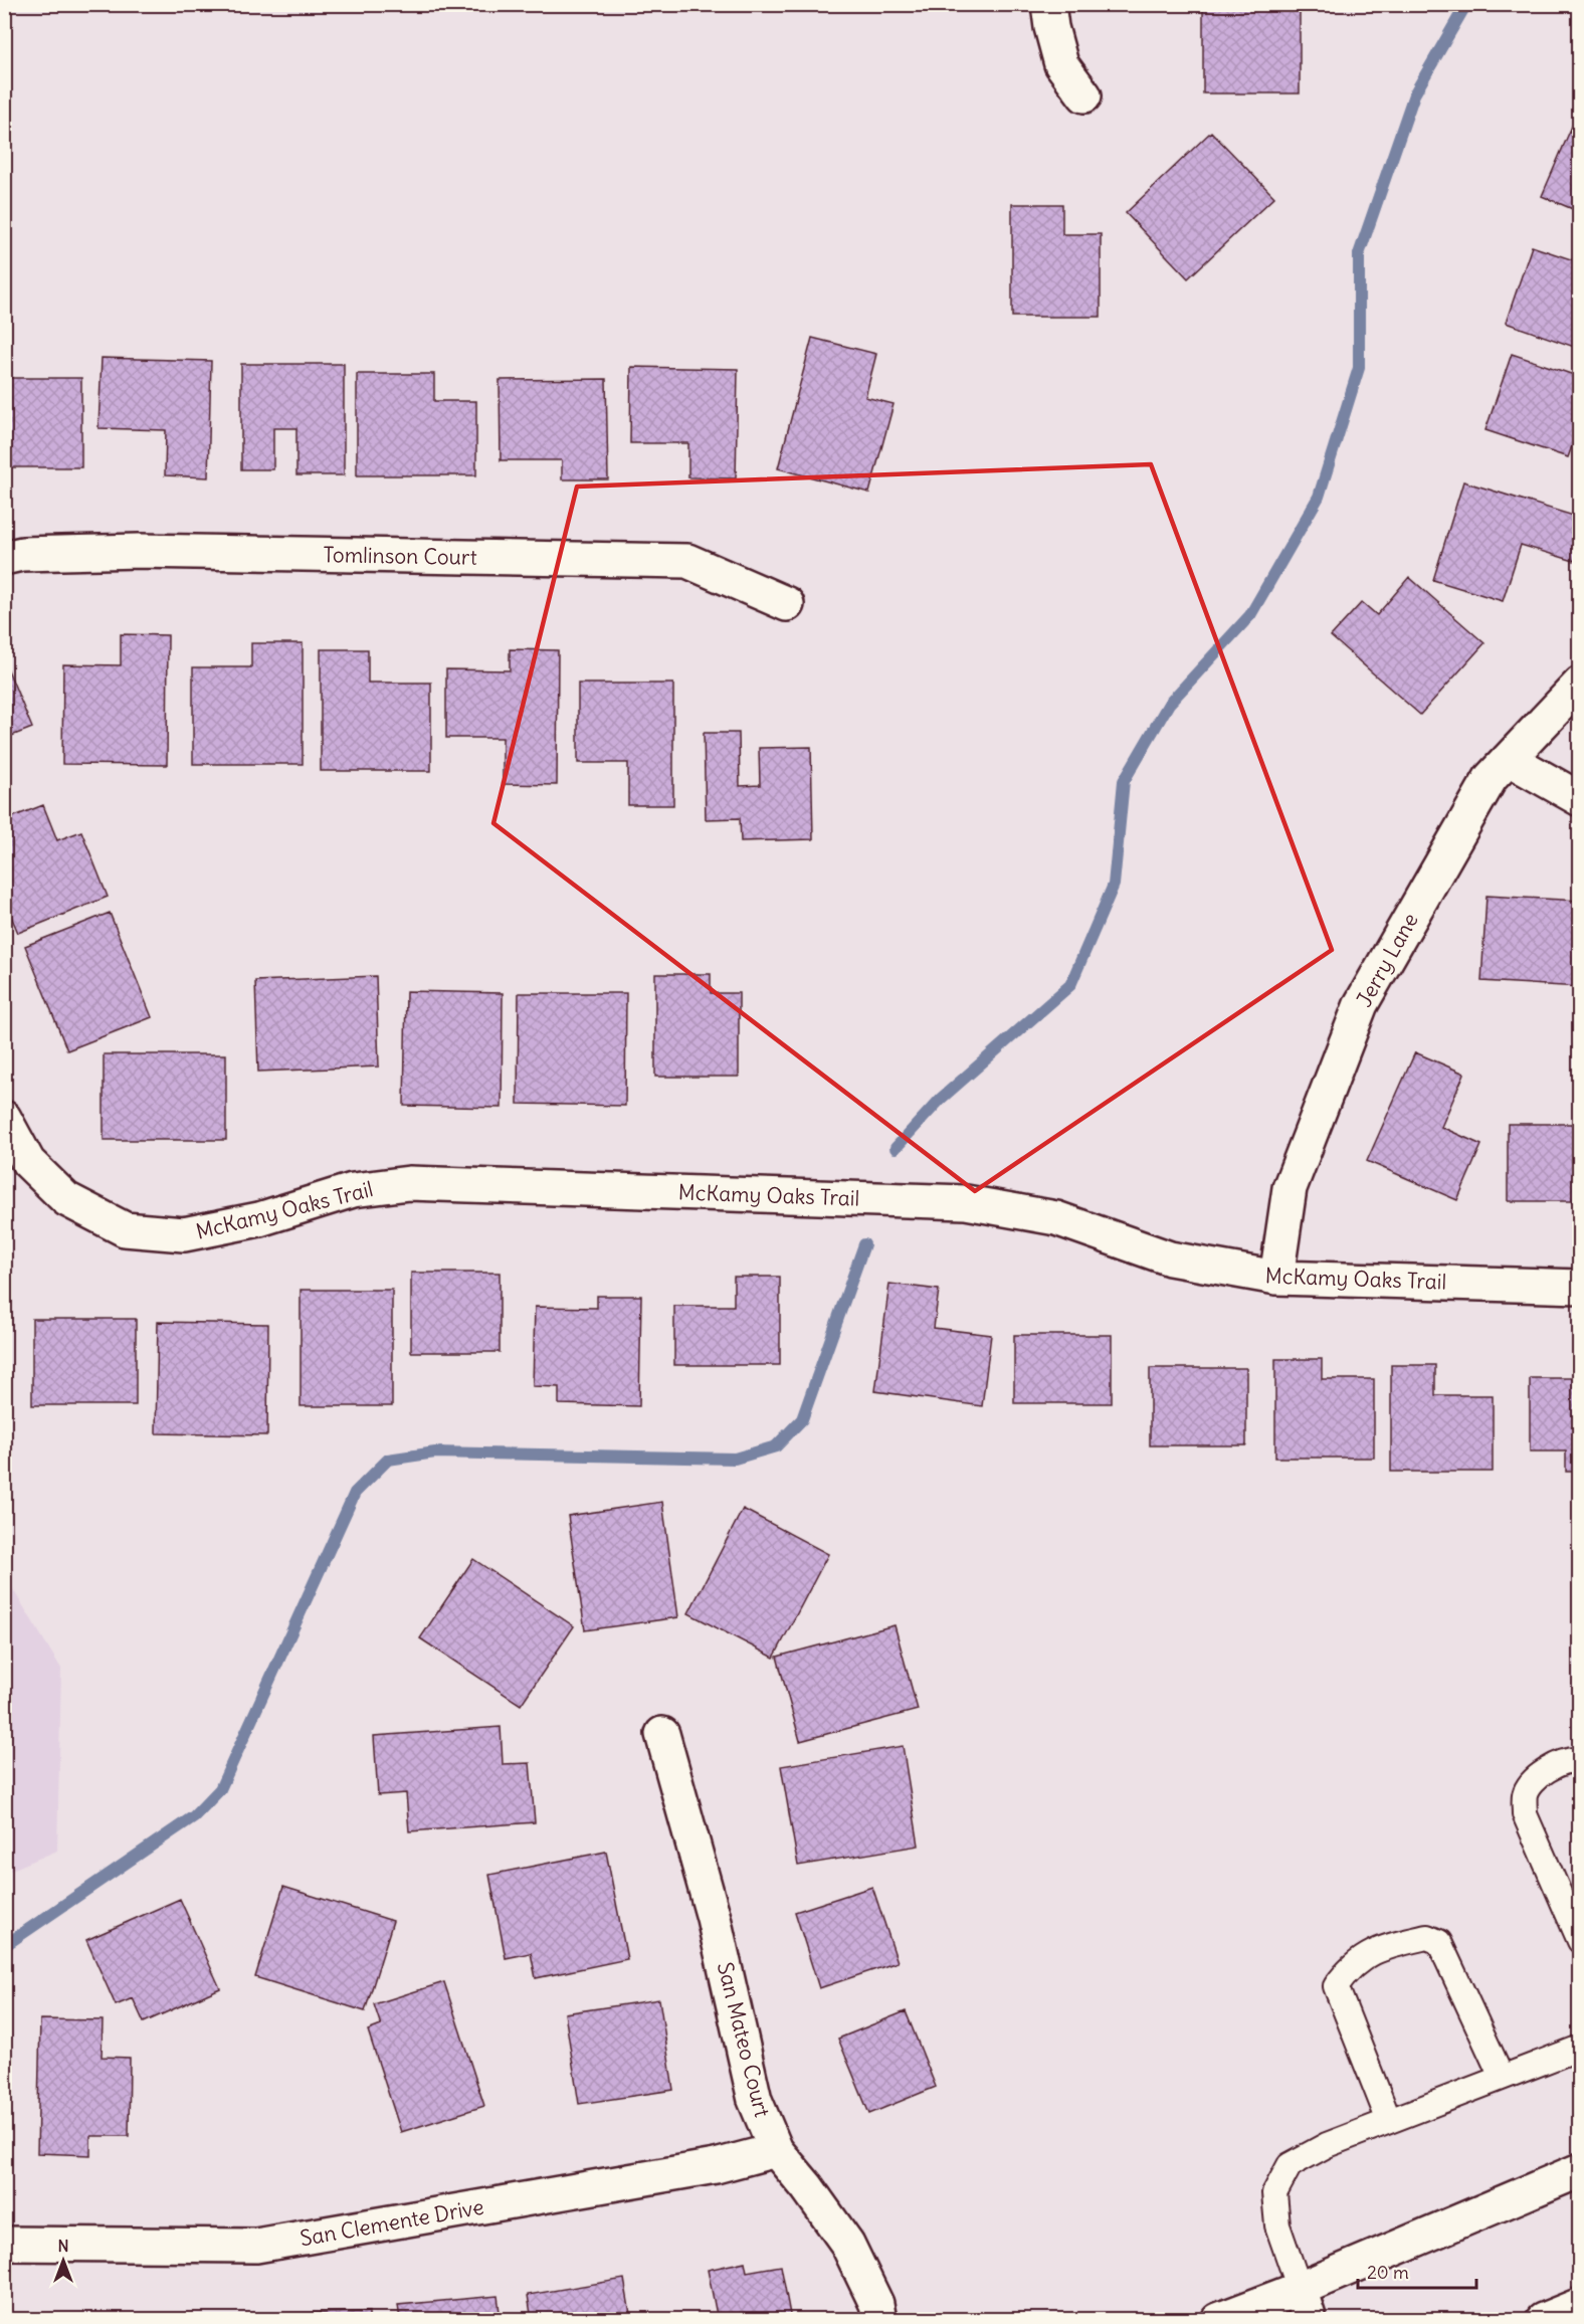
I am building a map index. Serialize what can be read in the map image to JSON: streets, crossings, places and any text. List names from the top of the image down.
{
  "streets": {
    "street": [
      "Tomlinson Court",
      "Jerry Lane",
      "McKamy Oaks Trail",
      "San Mateo Court",
      "San Clemente Drive"
    ]
  },
  "crossings": [
    ["Jerry Lane", "McKamy Oaks Trail"],
    ["San Mateo Court", "San Clemente Drive"]
  ],
  "scale_bar": "20 m",
  "north": "top"
}
